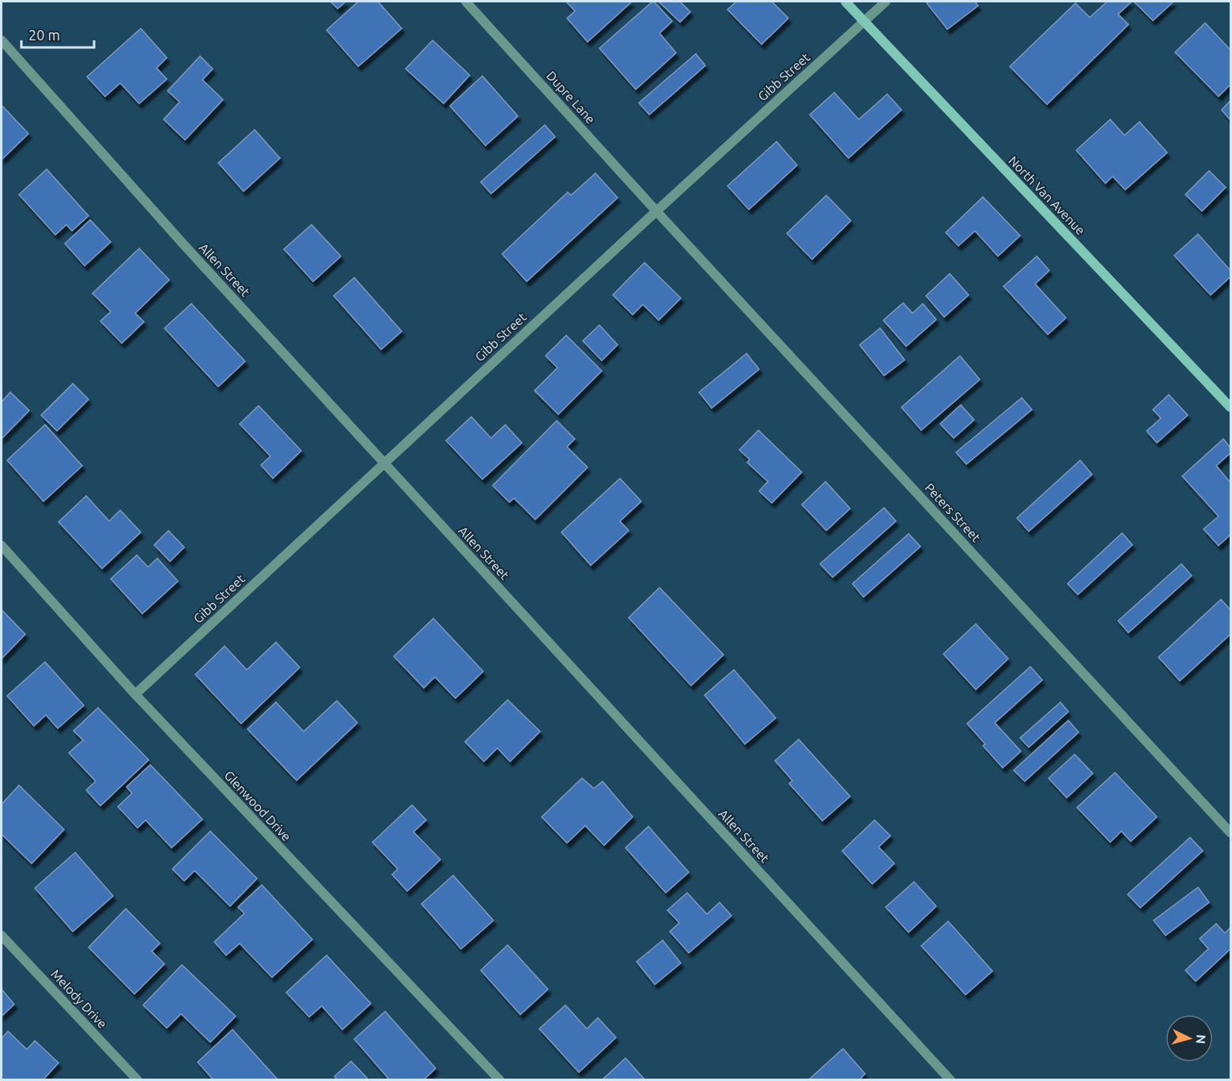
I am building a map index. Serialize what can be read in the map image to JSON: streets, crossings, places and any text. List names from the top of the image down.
{
  "streets": {
    "main road": ["North Van Avenue"],
    "street": [
      "Gibb Street",
      "Dupre Lane",
      "Allen Street",
      "Peters Street",
      "Glenwood Drive",
      "Melody Drive"
    ]
  },
  "crossings": [
    ["Gibb Street", "Dupre Lane"],
    ["Gibb Street", "North Van Avenue"],
    ["Gibb Street", "Allen Street"],
    ["Gibb Street", "Peters Street"],
    ["Gibb Street", "Glenwood Drive"],
    ["Dupre Lane", "Peters Street"]
  ],
  "scale_bar": "20 m",
  "north": "right"
}
